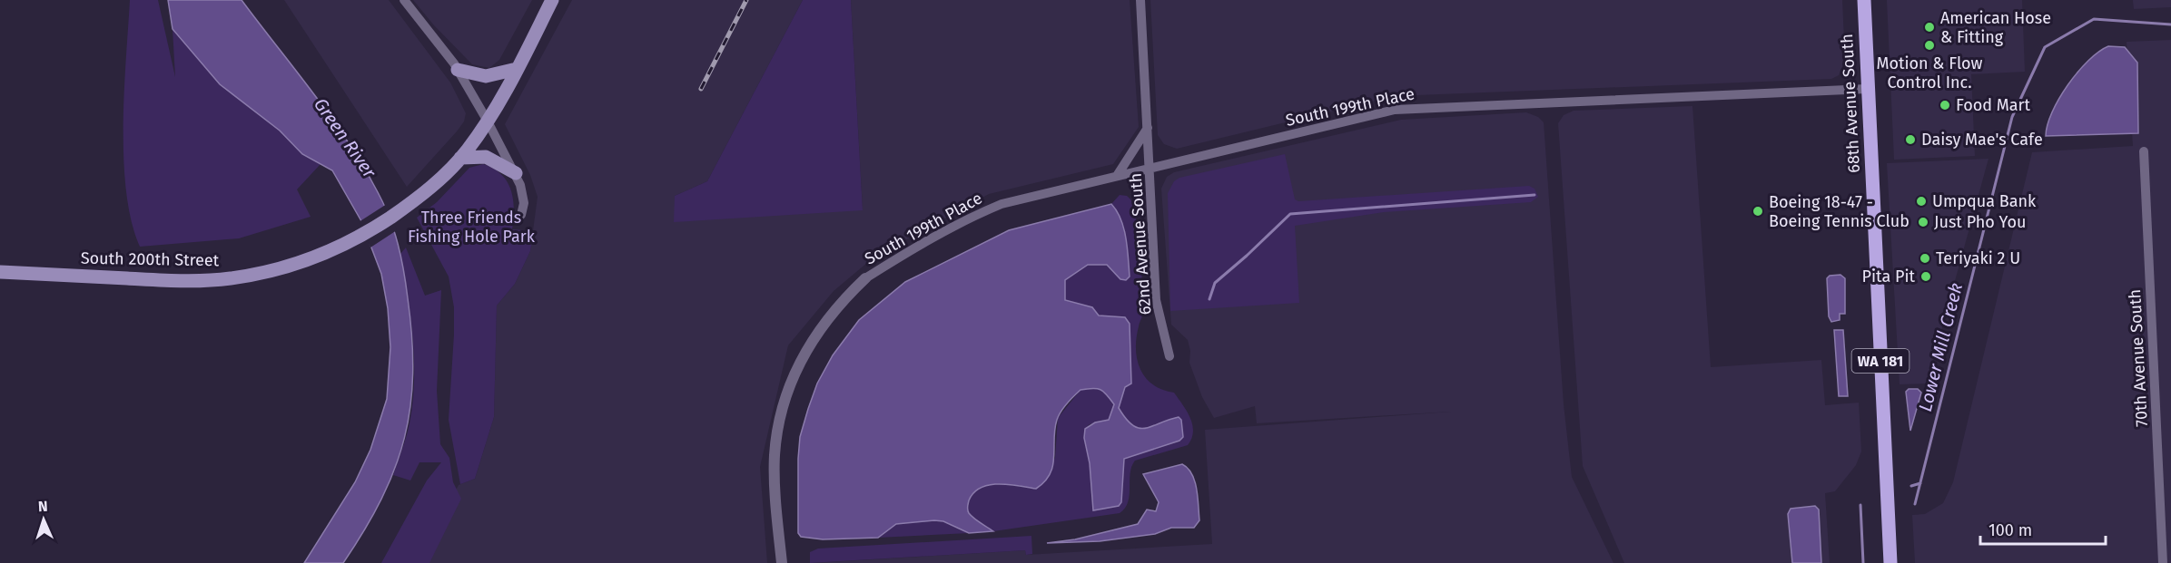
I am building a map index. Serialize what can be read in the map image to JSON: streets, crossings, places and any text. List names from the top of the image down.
{
  "streets": {
    "main road": ["68th Avenue South", "South 200th Street", "WA 181"],
    "street": ["South 199th Place", "62nd Avenue South", "70th Avenue South"]
  },
  "crossings": [
    ["68th Avenue South", "South 199th Place"],
    ["South 199th Place", "62nd Avenue South"]
  ],
  "water": ["Green River", "Lower Mill Creek"],
  "parks": ["Three Friends Fishing Hole Park"],
  "places": [
    "American Hose & Fitting",
    "Motion & Flow Control Inc.",
    "Food Mart",
    "Daisy Mae's Cafe",
    "Umpqua Bank",
    "Boeing 18-47 - Boeing Tennis Club",
    "Just Pho You",
    "Teriyaki 2 U",
    "Pita Pit"
  ],
  "scale_bar": "100 m",
  "north": "top"
}
